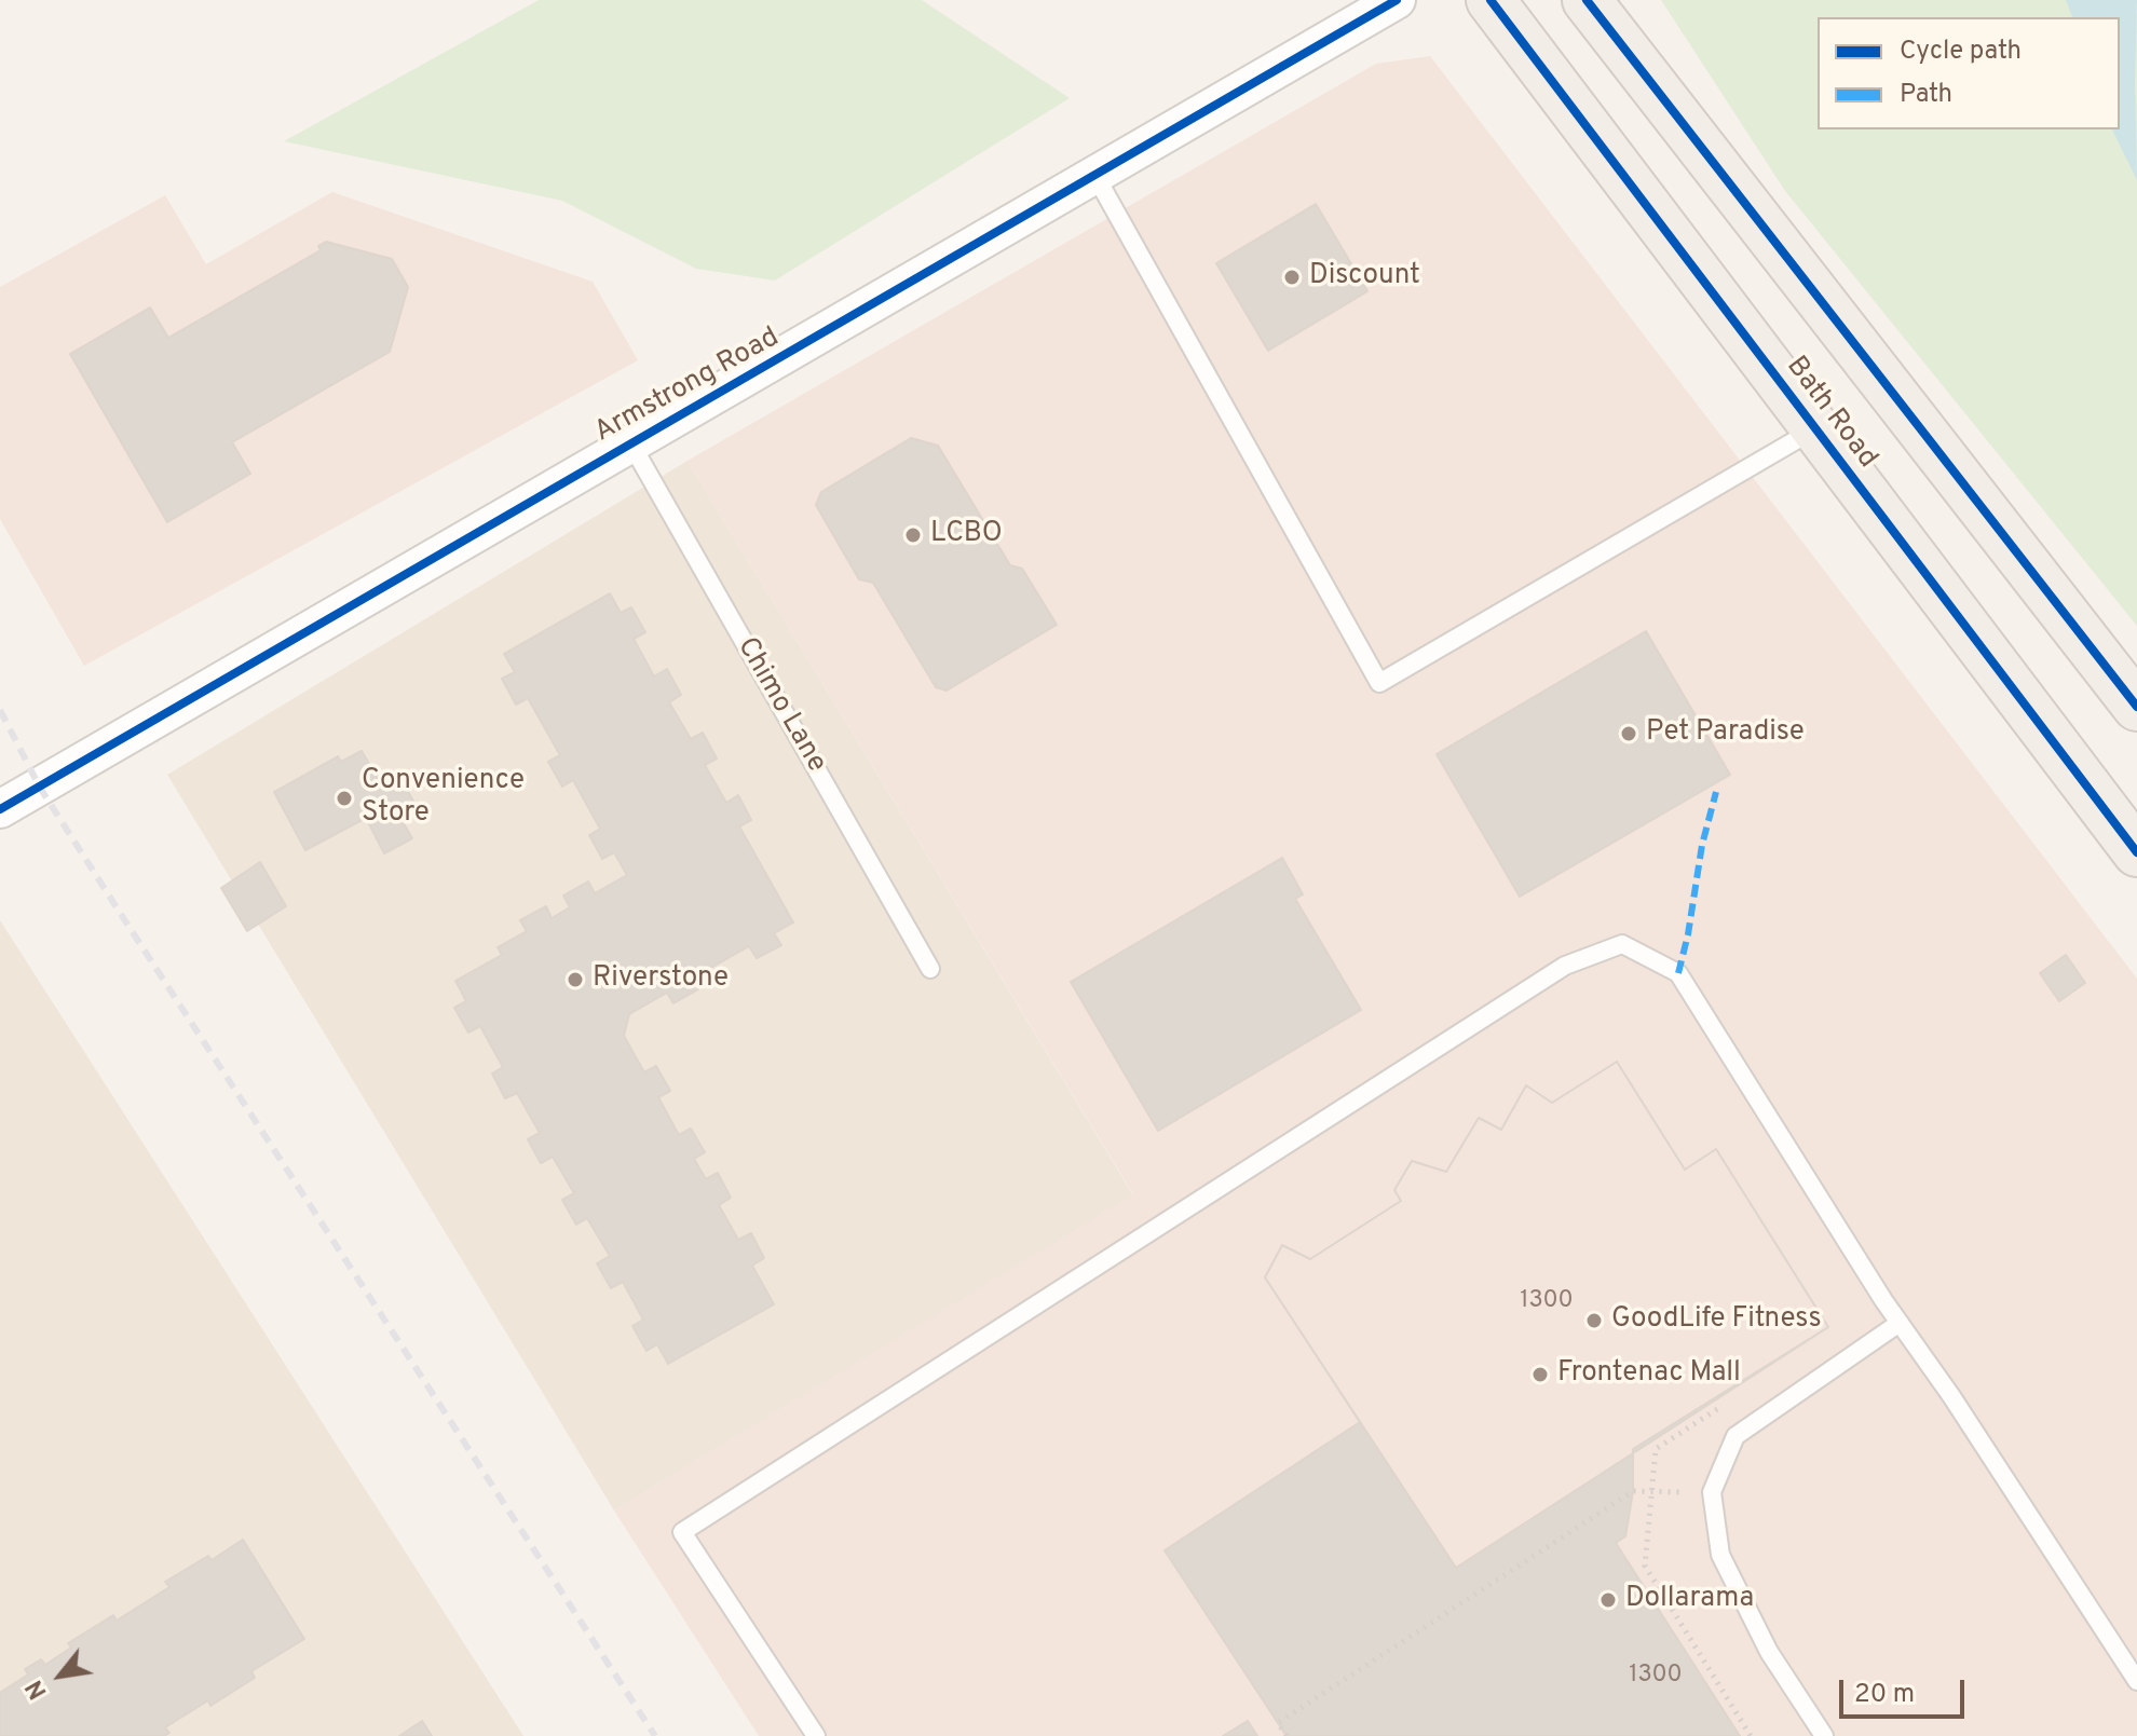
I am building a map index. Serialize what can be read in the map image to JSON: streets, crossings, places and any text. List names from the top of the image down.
{
  "streets": {
    "main road": ["Bath Road"],
    "street": ["Armstrong Road"],
    "lane": ["Chimo Lane"]
  },
  "crossings": [
    ["Armstrong Road", "Chimo Lane"]
  ],
  "places": [
    "Discount",
    "LCBO",
    "Pet Paradise",
    "Convenience Store",
    "Riverstone",
    "GoodLife Fitness",
    "Frontenac Mall",
    "Dollarama"
  ],
  "house_numbers": ["1300", "1300"],
  "legend": ["Cycle path", "Path"],
  "scale_bar": "20 m",
  "north": "bottom left"
}
